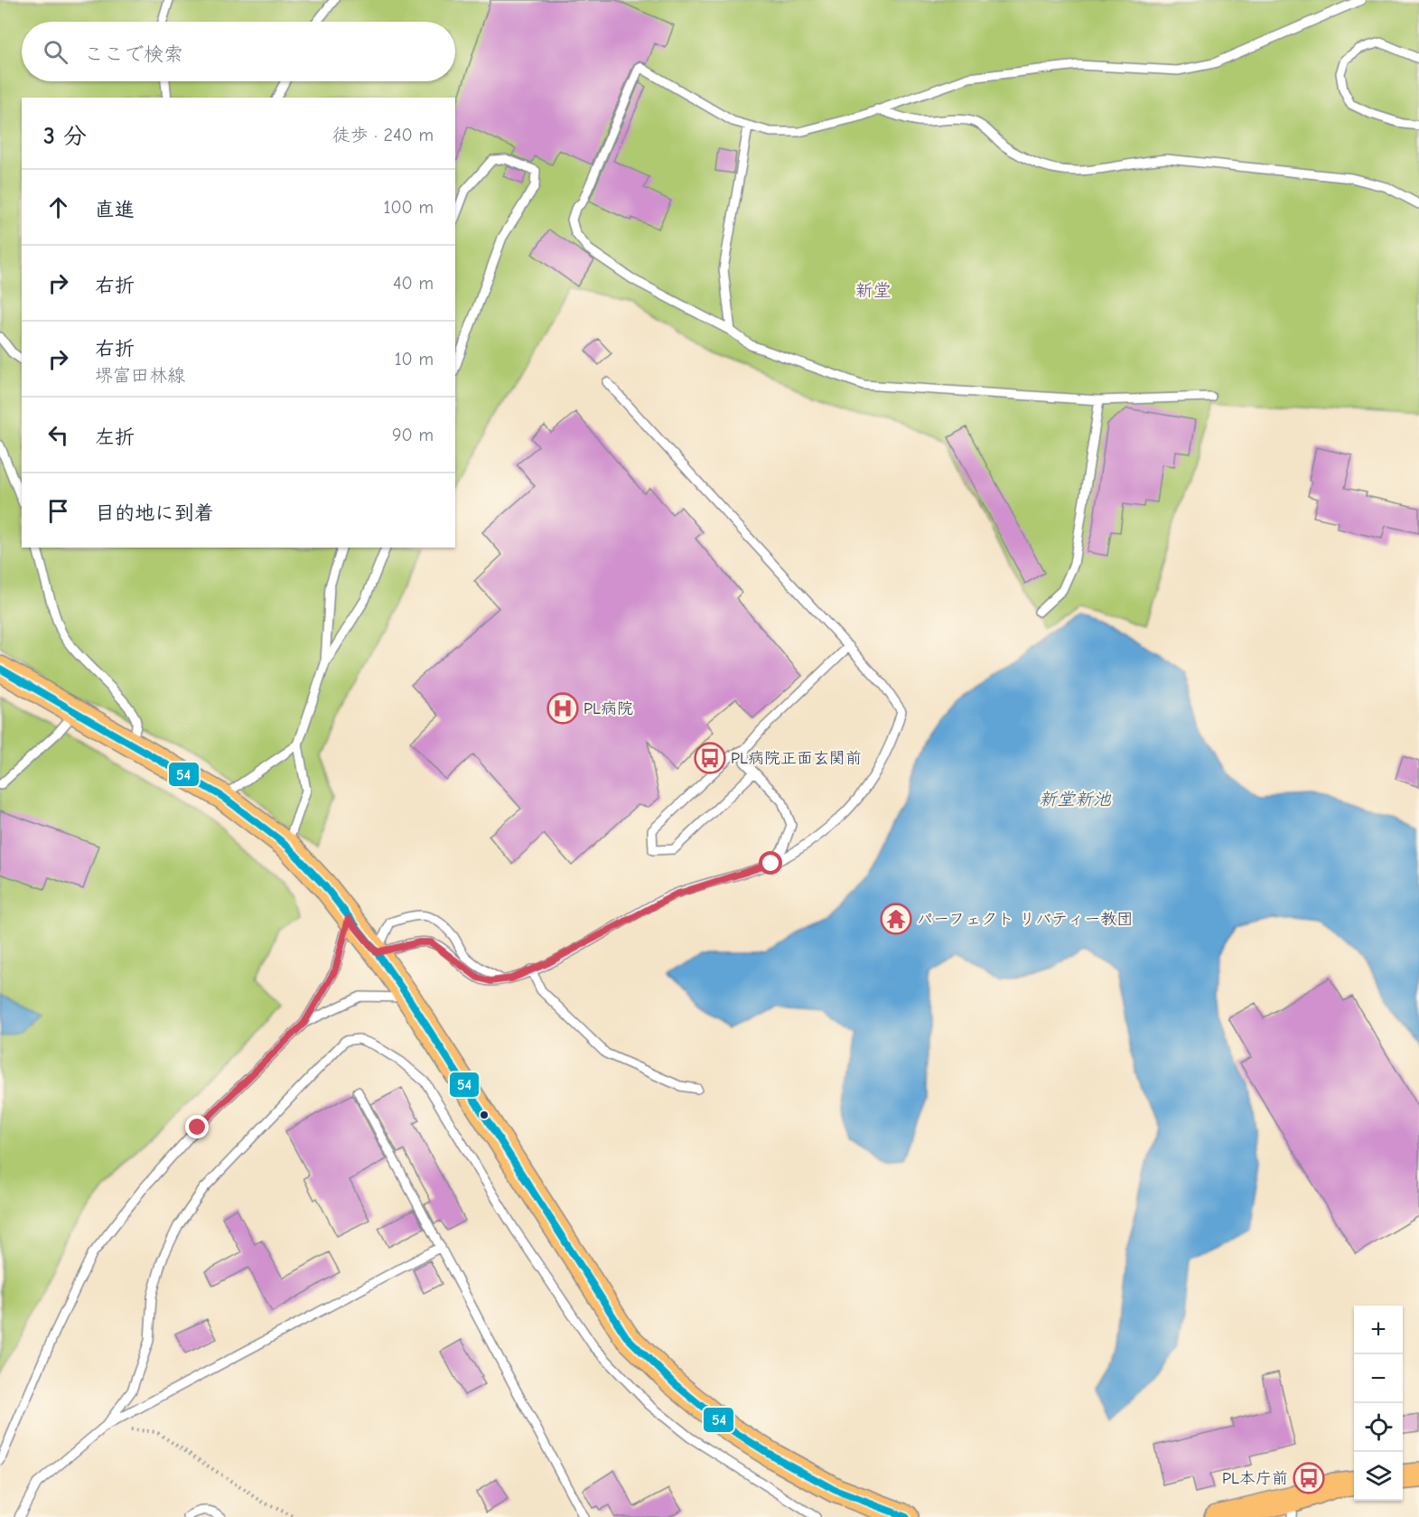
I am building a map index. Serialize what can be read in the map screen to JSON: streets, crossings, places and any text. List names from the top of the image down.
{
  "districts": ["新堂"],
  "water": ["新堂新池"],
  "places": {
    "hospital": ["PL病院"],
    "bus stop": ["PL病院正面玄関前", "PL本庁前"],
    "temple": ["パーフェクト リバティー教団"]
  },
  "lines": ["transit line 54"],
  "page": {
    "search": "ここで検索",
    "heading": ["3 分", "徒歩 · 240 m"],
    "list": [
      ["直進", "100 m"],
      ["右折", "40 m"],
      ["右折", "堺富田林線", "10 m"],
      ["左折", "90 m"],
      "目的地に到着"
    ],
    "map_buttons": ["+", "−"]
  }
}
